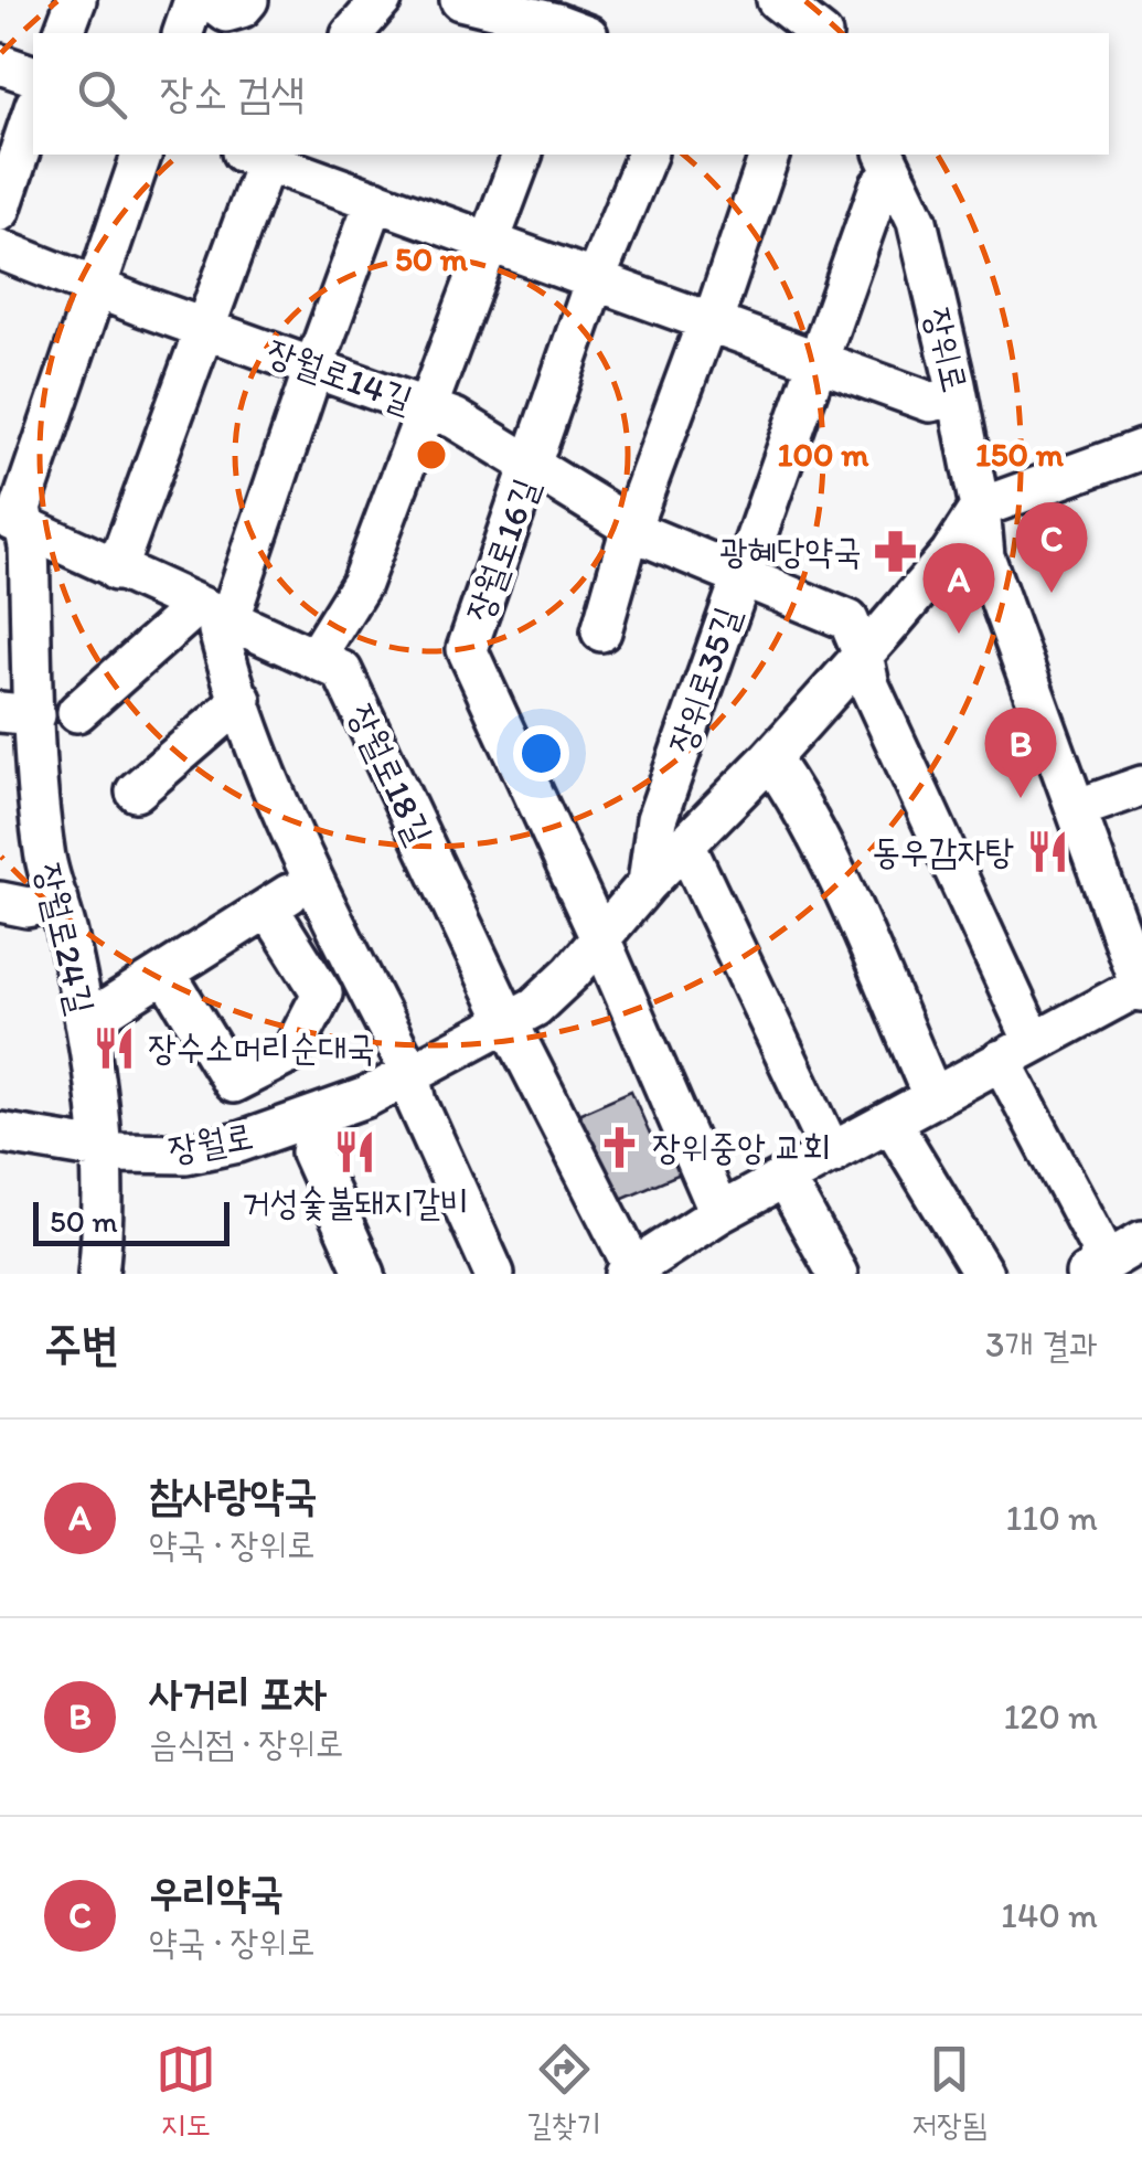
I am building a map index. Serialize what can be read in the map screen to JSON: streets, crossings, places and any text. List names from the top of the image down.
{
  "streets": {
    "street": [
      "장위로",
      "장월로14길",
      "장월로16길",
      "장위로35길",
      "장월로18길",
      "장월로24길",
      "장월로"
    ]
  },
  "crossings": [
    ["장위로", "장위로35길"],
    ["장위로", "장월로"],
    ["장월로14길", "장월로16길"],
    ["장월로14길", "장위로35길"],
    ["장월로14길", "장월로24길"],
    ["장월로14길", "장월로"],
    ["장월로16길", "장월로"],
    ["장위로35길", "장월로"],
    ["장월로18길", "장월로24길"],
    ["장월로18길", "장월로"],
    ["장월로24길", "장월로"]
  ],
  "places": {
    "pharmacy": ["광혜당약국"],
    "restaurant": ["동우감자탕", "장수소머리순대국", "거성숯불돼지갈비"],
    "church": ["장위중앙 교회"]
  },
  "scale_bar": "50 m",
  "page": {
    "search": "장소 검색",
    "pins": ["C", "A", "B"],
    "scale": "50 m",
    "heading": ["주변", "3개 결과"],
    "list": [
      {
        "mark": "A",
        "name": "참사랑약국",
        "note": "약국 · 장위로",
        "value": "110 m"
      },
      {
        "mark": "B",
        "name": "사거리 포차",
        "note": "음식점 · 장위로",
        "value": "120 m"
      },
      {
        "mark": "C",
        "name": "우리약국",
        "note": "약국 · 장위로",
        "value": "140 m"
      }
    ],
    "nav": ["지도", "길찾기", "저장됨"]
  },
  "rings": ["50 m", "100 m", "150 m"]
}
